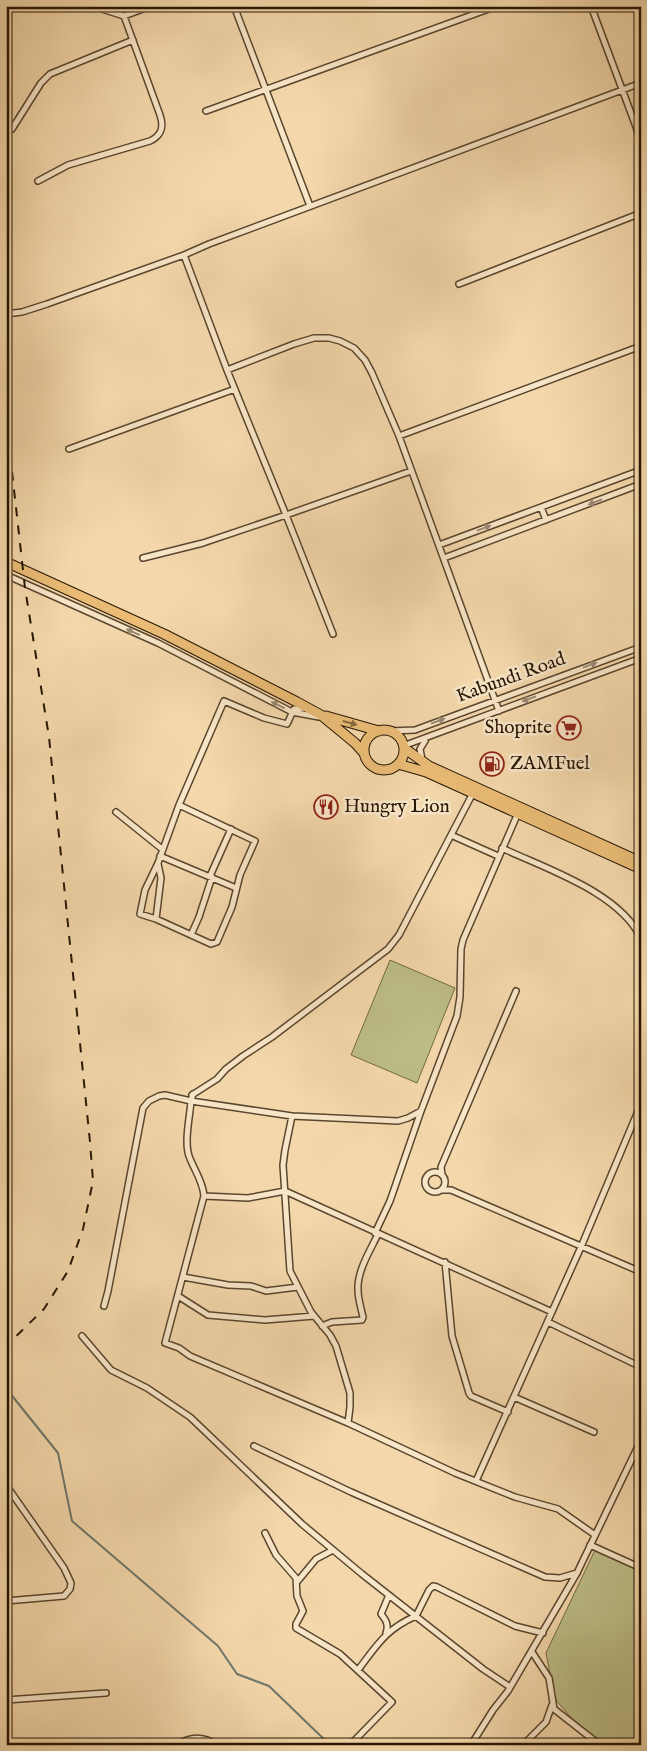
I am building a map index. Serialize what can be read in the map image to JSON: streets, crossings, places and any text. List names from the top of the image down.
{
  "streets": {
    "street": ["Kabundi Road"]
  },
  "places": {
    "supermarket": ["Shoprite"],
    "fuel station": ["ZAMFuel"],
    "restaurant": ["Hungry Lion"]
  }
}
